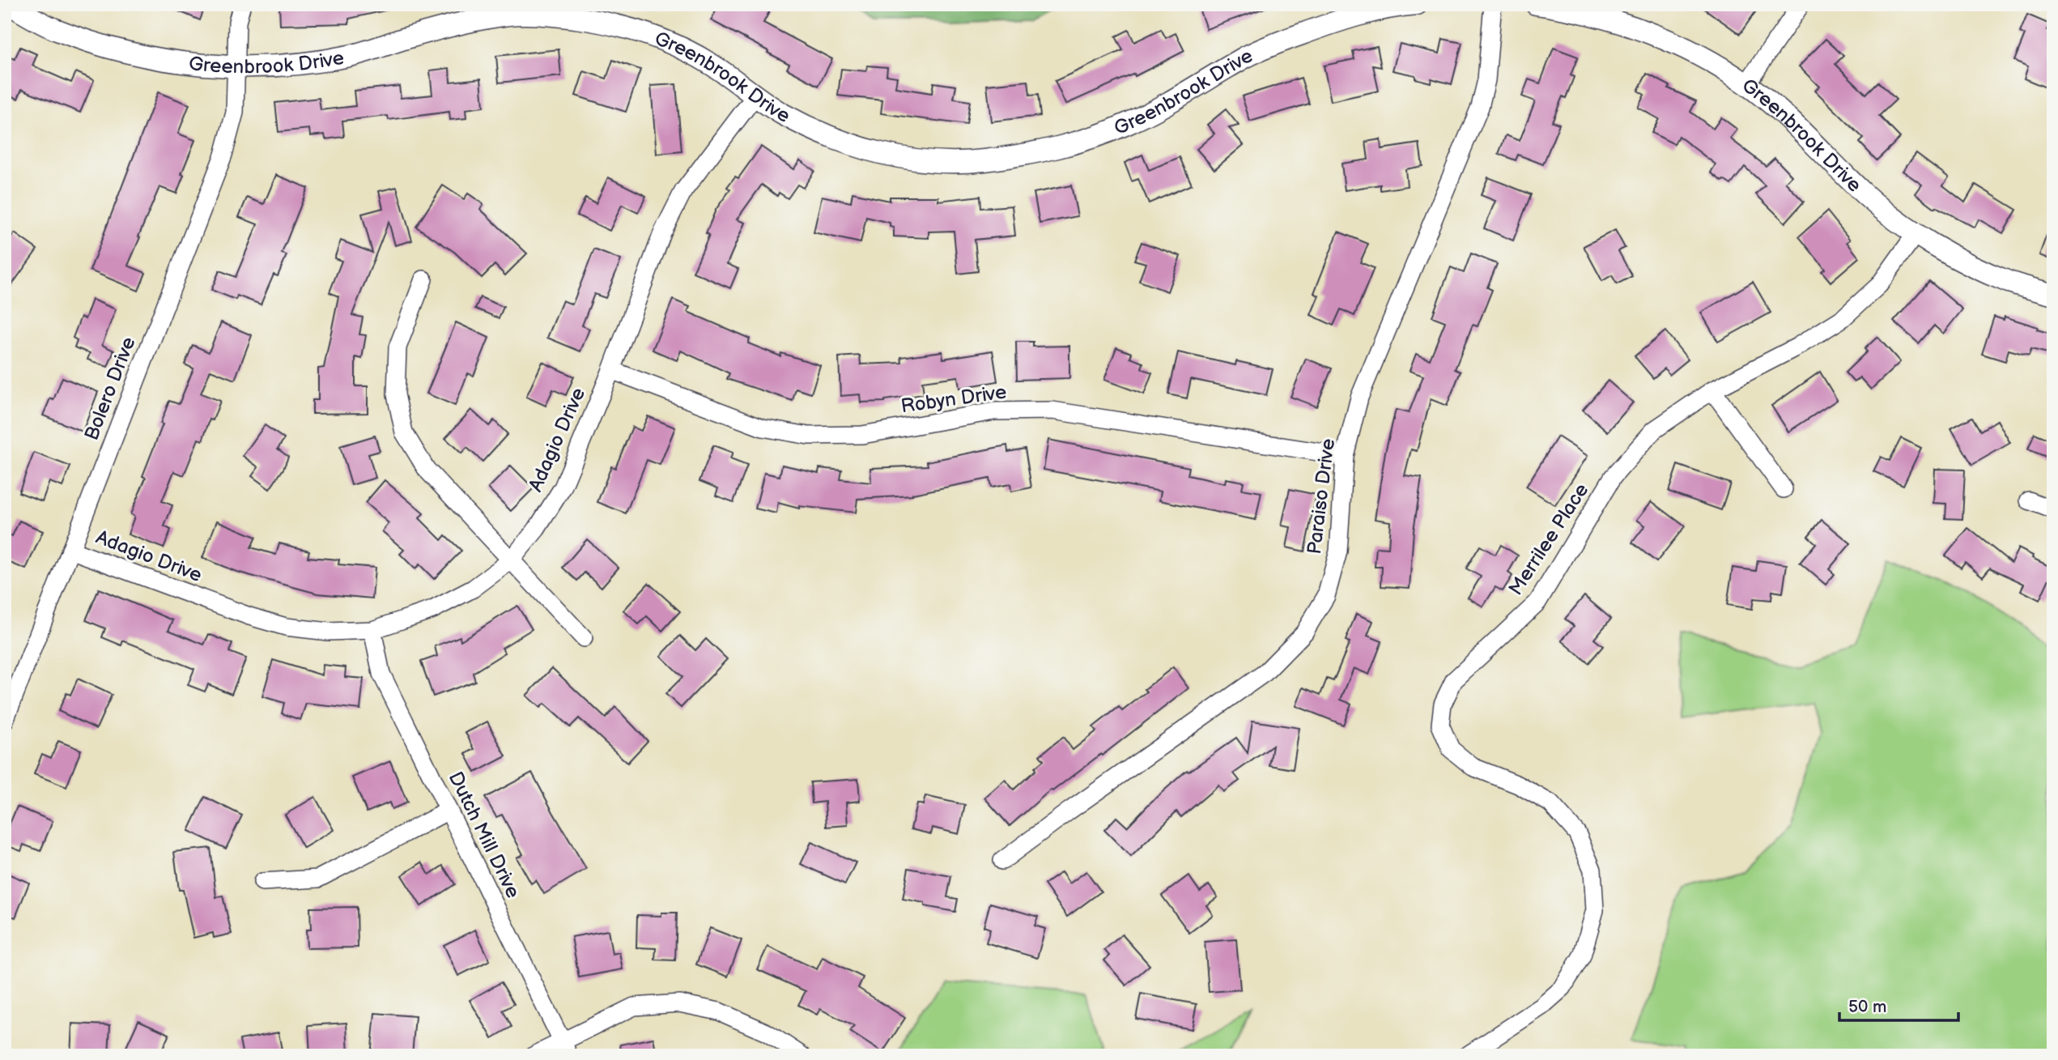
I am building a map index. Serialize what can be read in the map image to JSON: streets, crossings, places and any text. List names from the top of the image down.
{
  "streets": {
    "street": [
      "Greenbrook Drive",
      "Bolero Drive",
      "Robyn Drive",
      "Adagio Drive",
      "Paraiso Drive",
      "Merrilee Place",
      "Dutch Mill Drive"
    ]
  },
  "crossings": [
    ["Greenbrook Drive", "Bolero Drive"],
    ["Greenbrook Drive", "Adagio Drive"],
    ["Greenbrook Drive", "Merrilee Place"],
    ["Bolero Drive", "Adagio Drive"],
    ["Robyn Drive", "Adagio Drive"],
    ["Robyn Drive", "Paraiso Drive"],
    ["Adagio Drive", "Dutch Mill Drive"]
  ],
  "scale_bar": "50 m"
}
